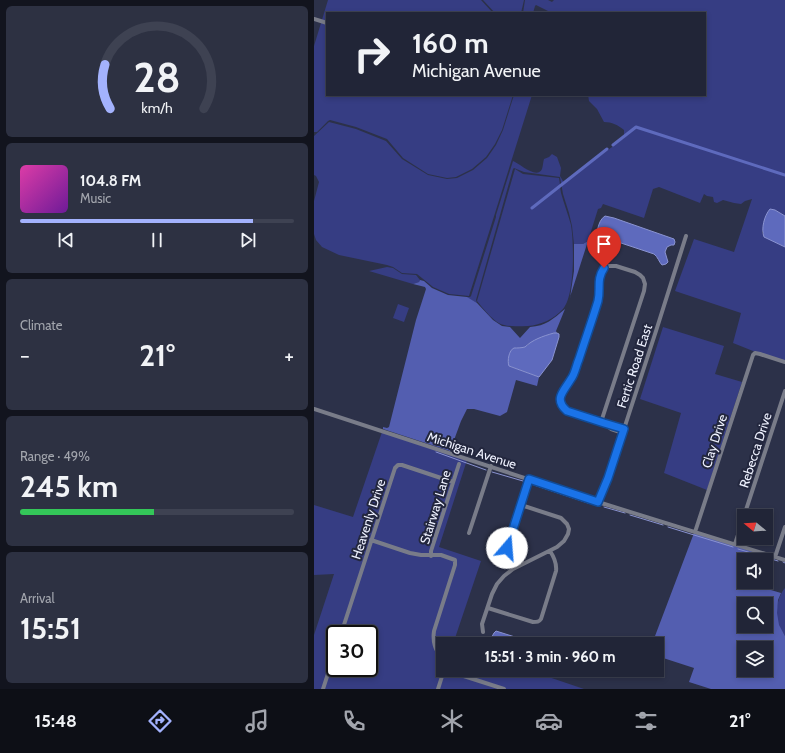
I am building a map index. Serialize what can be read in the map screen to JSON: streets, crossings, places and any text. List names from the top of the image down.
{
  "streets": {
    "street": [
      "Fertic Road East",
      "Clay Drive",
      "Michigan Avenue",
      "Rebecca Drive",
      "Stairway Lane",
      "Heavenly Drive"
    ]
  },
  "crossings": [
    ["Fertic Road East", "Michigan Avenue"],
    ["Clay Drive", "Michigan Avenue"],
    ["Michigan Avenue", "Rebecca Drive"],
    ["Stairway Lane", "Heavenly Drive"]
  ],
  "north": "left",
  "page": {
    "turn": ["160 m", "Michigan Avenue"],
    "song": ["104.8 FM", "Music"],
    "tile": [
      "Climate",
      ["Range · 49%", "245 km"],
      ["Arrival", "15:51"]
    ],
    "heat": ["−", "21°", "+"],
    "limit": "30",
    "trip": "15:51 · 3 min · 960 m",
    "tabs": ["15:48", "21°"],
    "gauge": ["28", "km/h"]
  }
}
